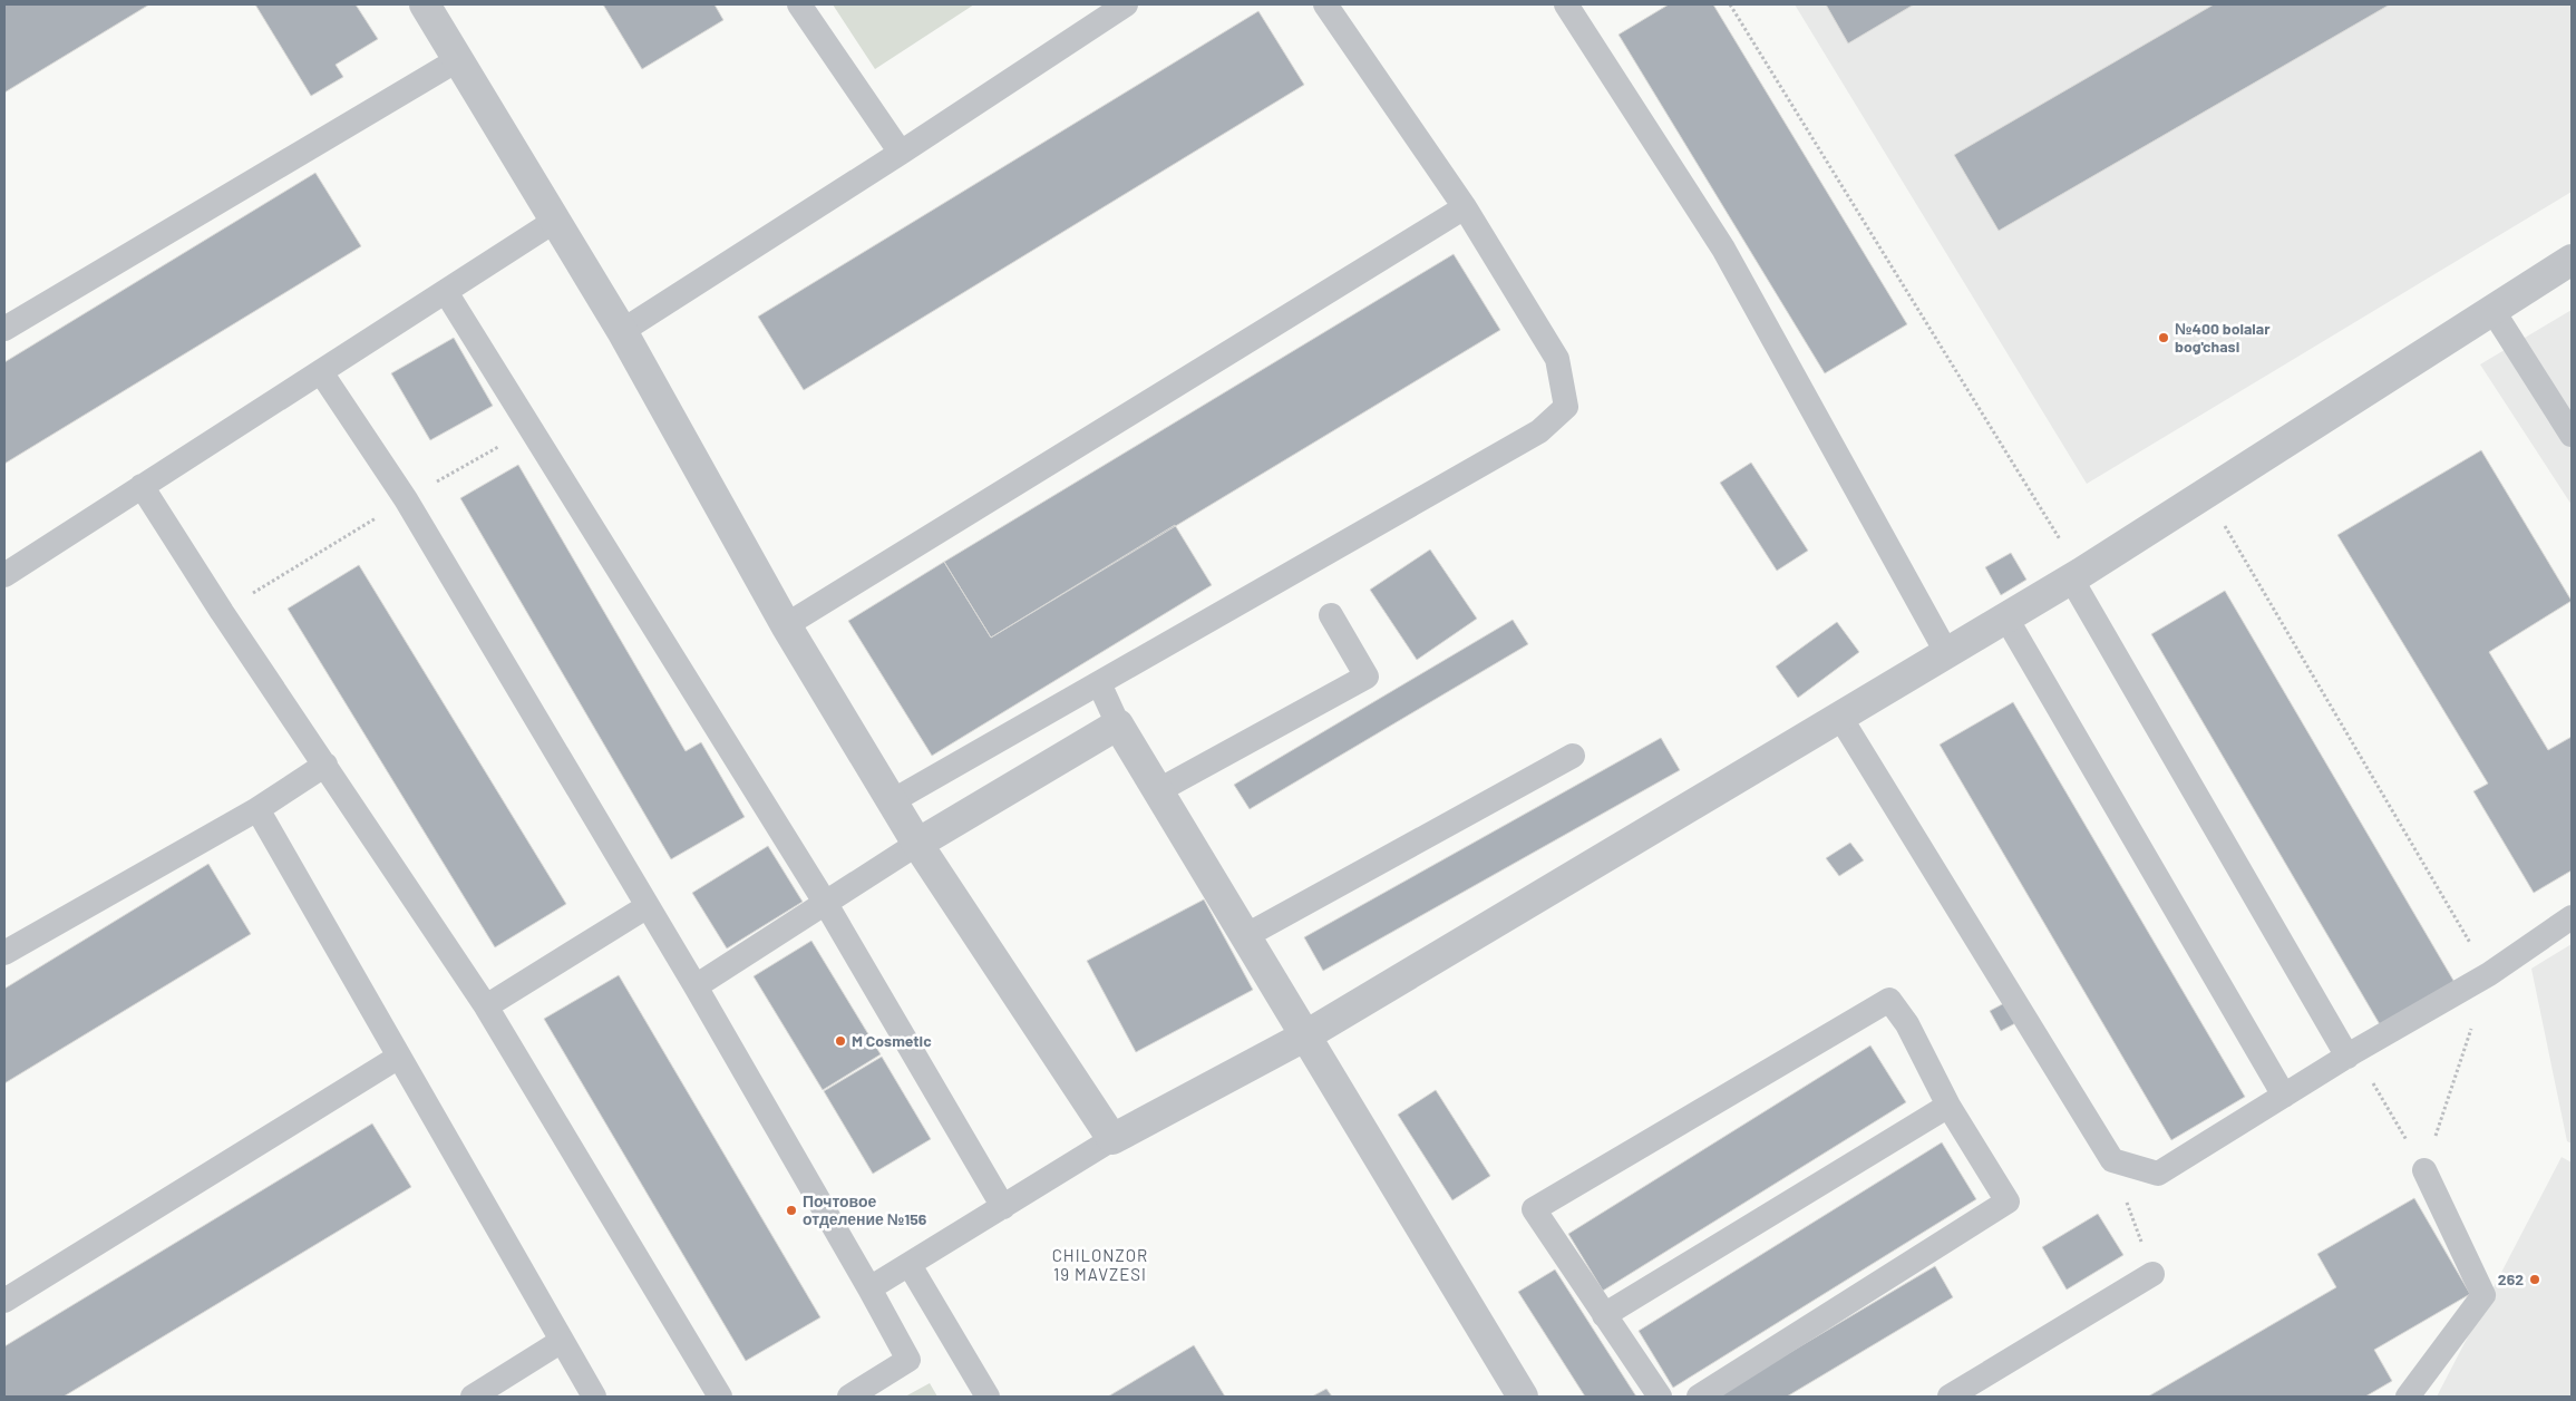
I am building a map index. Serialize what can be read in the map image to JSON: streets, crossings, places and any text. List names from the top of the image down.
{
  "districts": ["CHILONZOR 19 MAVZESI"],
  "places": [
    "№400 bolalar bog'chasi",
    "M Cosmetic",
    "Почтовое отделение №156",
    "262"
  ]
}
